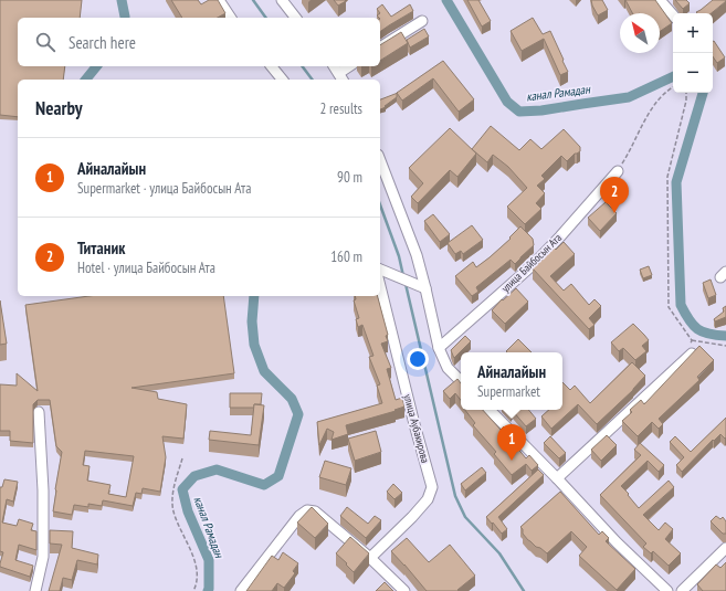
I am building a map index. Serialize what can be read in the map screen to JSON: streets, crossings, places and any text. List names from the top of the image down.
{
  "streets": {
    "street": ["улица Байбосын Ата", "улица Аубакирова"]
  },
  "water": ["канал Рамадан"],
  "north": "top left",
  "page": {
    "map_buttons": ["+", "−"],
    "search": "Search here",
    "heading": ["Nearby", "2 results"],
    "list": [
      {
        "mark": "1",
        "name": "Айналайын",
        "note": "Supermarket · улица Байбосын Ата",
        "value": "90 m"
      },
      {
        "mark": "2",
        "name": "Титаник",
        "note": "Hotel · улица Байбосын Ата",
        "value": "160 m"
      }
    ],
    "pins": ["2", "1"],
    "popup": ["Айналайын", "Supermarket"]
  }
}
